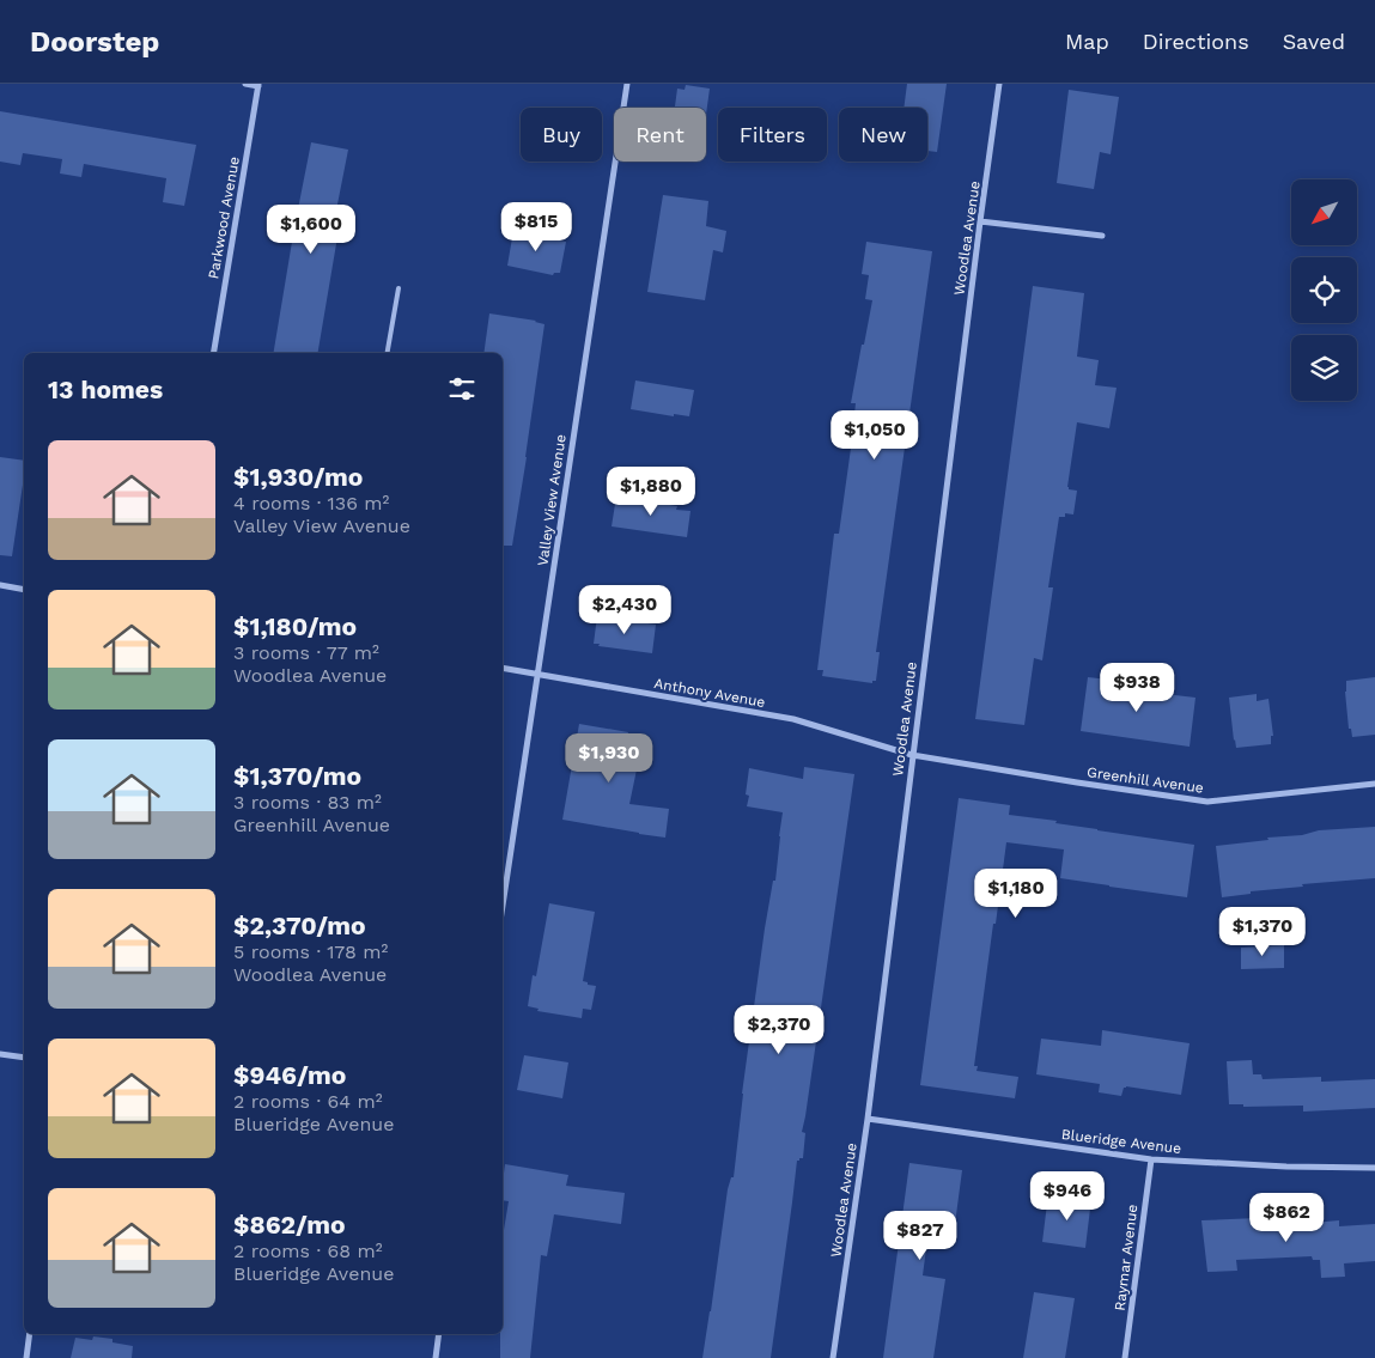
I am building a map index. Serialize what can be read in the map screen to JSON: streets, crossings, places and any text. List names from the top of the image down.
{
  "streets": {
    "street": [
      "Parkwood Avenue",
      "Woodlea Avenue",
      "Valley View Avenue",
      "Anthony Avenue",
      "Greenhill Avenue",
      "Blueridge Avenue",
      "Raymar Avenue"
    ]
  },
  "crossings": [
    ["Woodlea Avenue", "Anthony Avenue"],
    ["Woodlea Avenue", "Greenhill Avenue"],
    ["Woodlea Avenue", "Blueridge Avenue"],
    ["Valley View Avenue", "Anthony Avenue"],
    ["Anthony Avenue", "Greenhill Avenue"],
    ["Blueridge Avenue", "Raymar Avenue"]
  ],
  "north": "bottom left",
  "page": {
    "header": "Doorstep",
    "nav": ["Map", "Directions", "Saved"],
    "chip": [
      "Buy",
      "Rent",
      "Filters",
      "New"
    ],
    "price": [
      "$815",
      "$1,600",
      "$1,050",
      "$1,880",
      "$2,430",
      "$938",
      "$1,930",
      "$1,180",
      "$1,370",
      "$2,370",
      "$946",
      "$862",
      "$827"
    ],
    "heading": "13 homes",
    "list": [
      {
        "name": "$1,930/mo",
        "note": "4 rooms · 136 m² · Valley View Avenue"
      },
      {
        "name": "$1,180/mo",
        "note": "3 rooms · 77 m² · Woodlea Avenue"
      },
      {
        "name": "$1,370/mo",
        "note": "3 rooms · 83 m² · Greenhill Avenue"
      },
      {
        "name": "$2,370/mo",
        "note": "5 rooms · 178 m² · Woodlea Avenue"
      },
      {
        "name": "$946/mo",
        "note": "2 rooms · 64 m² · Blueridge Avenue"
      },
      {
        "name": "$862/mo",
        "note": "2 rooms · 68 m² · Blueridge Avenue"
      }
    ]
  }
}
